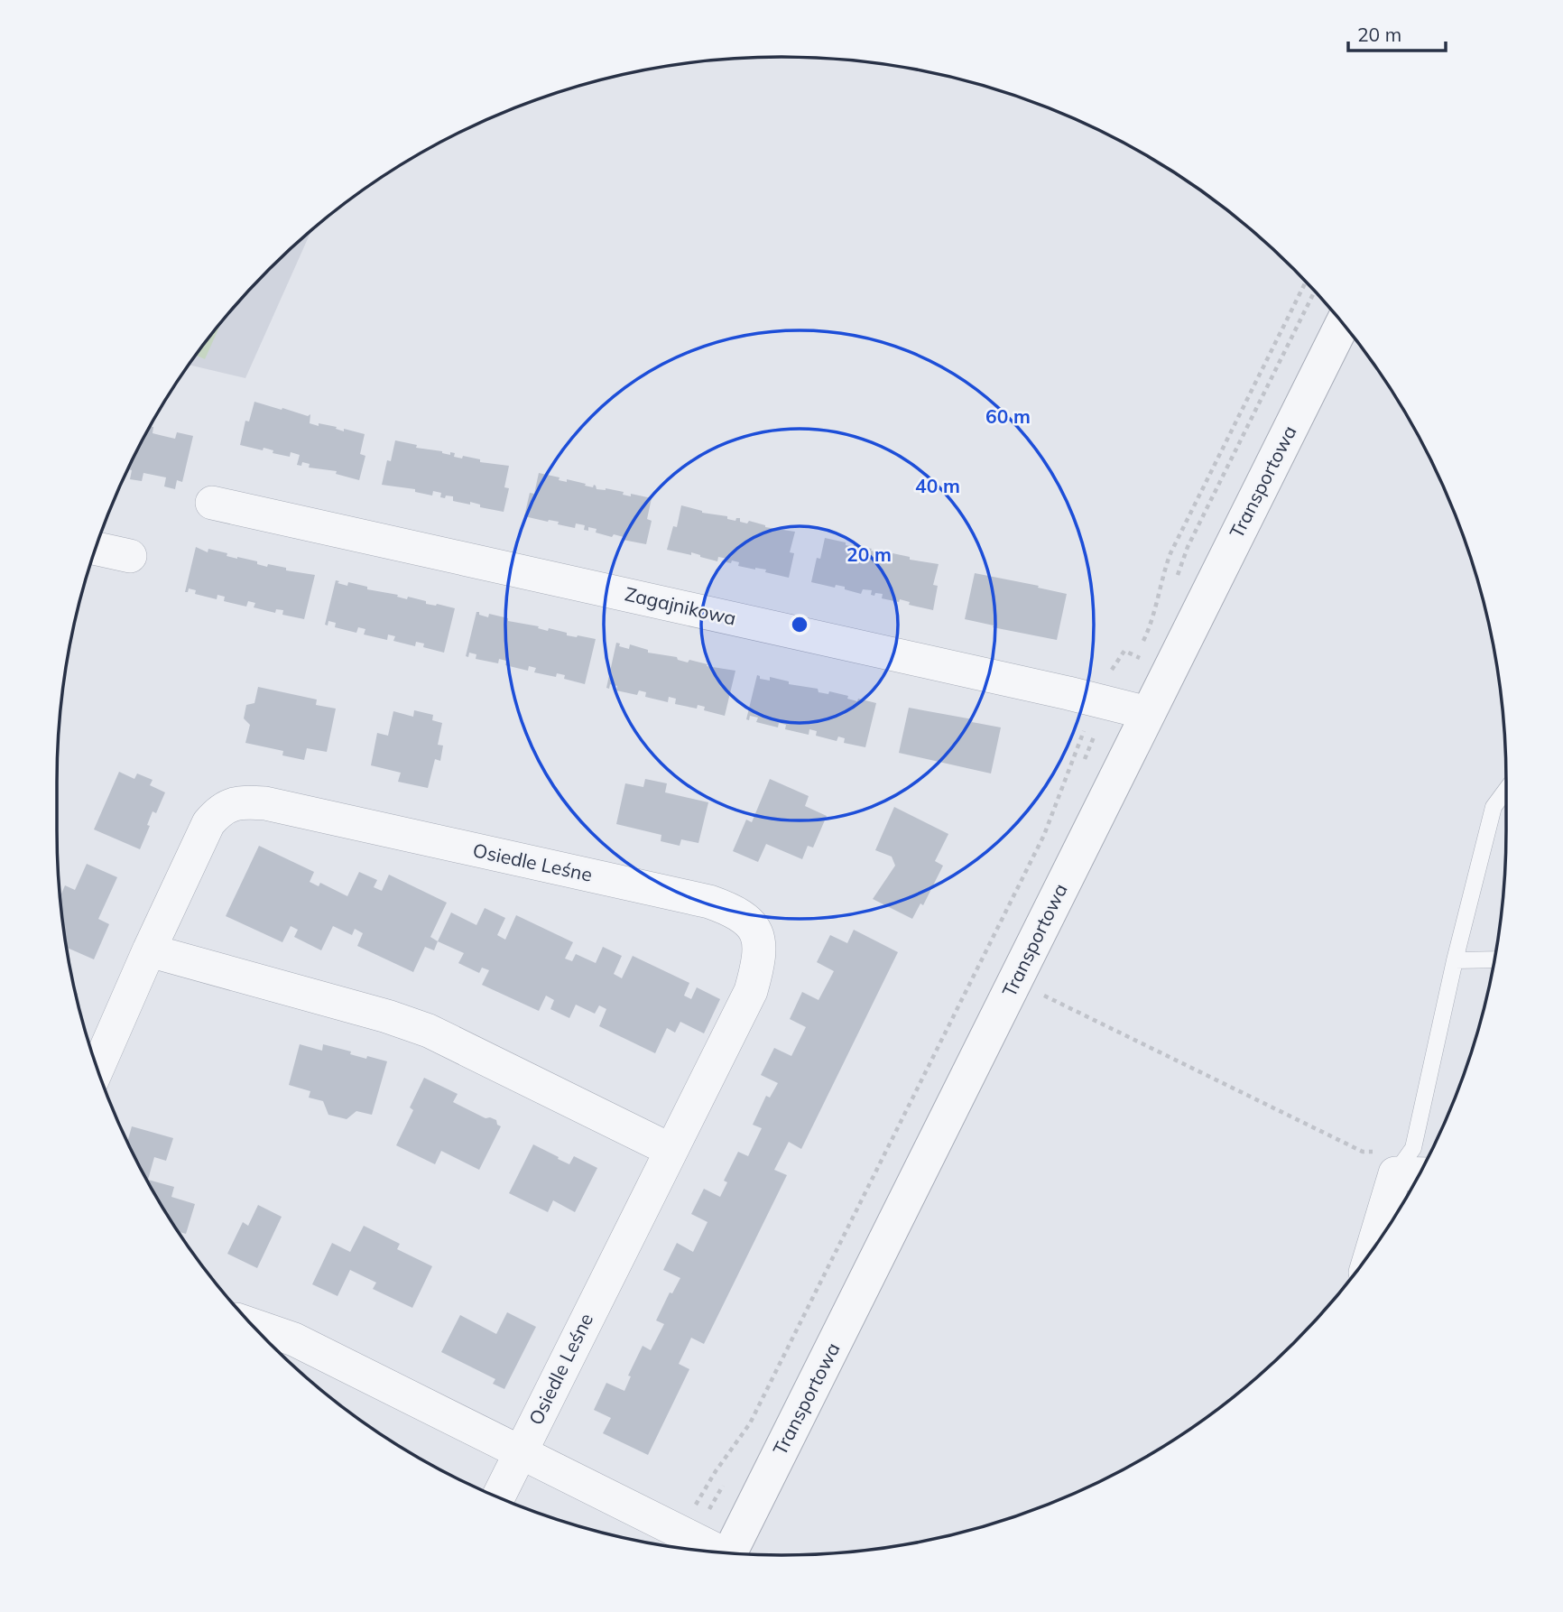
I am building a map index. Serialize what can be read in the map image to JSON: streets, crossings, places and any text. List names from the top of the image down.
{
  "streets": {
    "street": ["Transportowa", "Zagajnikowa", "Osiedle Leśne"]
  },
  "crossings": [
    ["Transportowa", "Zagajnikowa"]
  ],
  "scale_bar": "20 m",
  "rings": ["60 m", "40 m", "20 m"]
}
